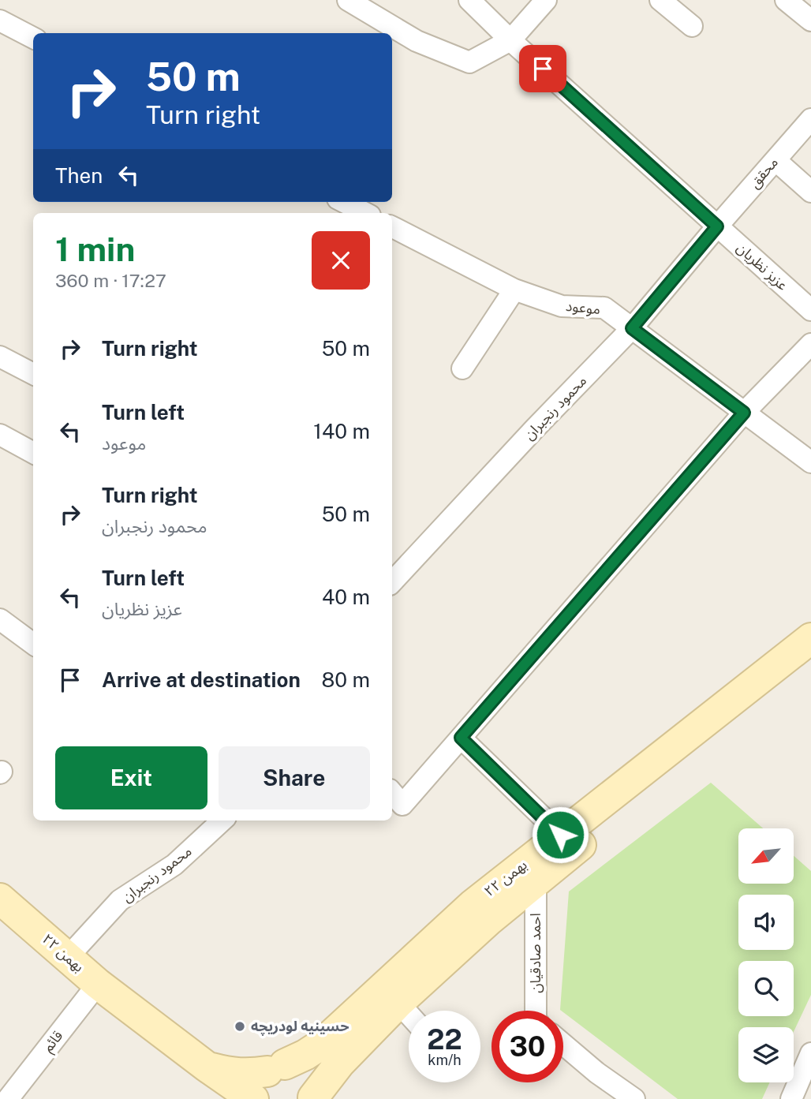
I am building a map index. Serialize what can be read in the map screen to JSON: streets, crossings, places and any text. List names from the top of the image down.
{
  "streets": {
    "street": [
      "محقق",
      "عزیز نظریان",
      "موعود",
      "محمود رنجبران",
      "۲۲ بهمن",
      "احمد صادقیان",
      "قائم"
    ]
  },
  "crossings": [
    ["محقق", "عزیز نظریان"],
    ["محقق", "محمود رنجبران"],
    ["عزیز نظریان", "محمود رنجبران"],
    ["موعود", "محمود رنجبران"],
    ["محمود رنجبران", "۲۲ بهمن"],
    ["۲۲ بهمن", "احمد صادقیان"],
    ["۲۲ بهمن", "قائم"]
  ],
  "places": ["حسینیه لودریچه"],
  "north": "bottom left",
  "page": {
    "turn": ["50 m", "Turn right"],
    "then": "Then",
    "heading": ["1 min", "360 m · 17:27"],
    "list": [
      {
        "name": "Turn right",
        "value": "50 m"
      },
      {
        "name": "Turn left",
        "note": "موعود",
        "value": "140 m"
      },
      {
        "name": "Turn right",
        "note": "محمود رنجبران",
        "value": "50 m"
      },
      {
        "name": "Turn left",
        "note": "عزیز نظریان",
        "value": "40 m"
      },
      {
        "name": "Arrive at destination",
        "value": "80 m"
      }
    ],
    "buttons": ["Exit", "Share"],
    "speed": "22 km/h",
    "limit": "30"
  }
}
